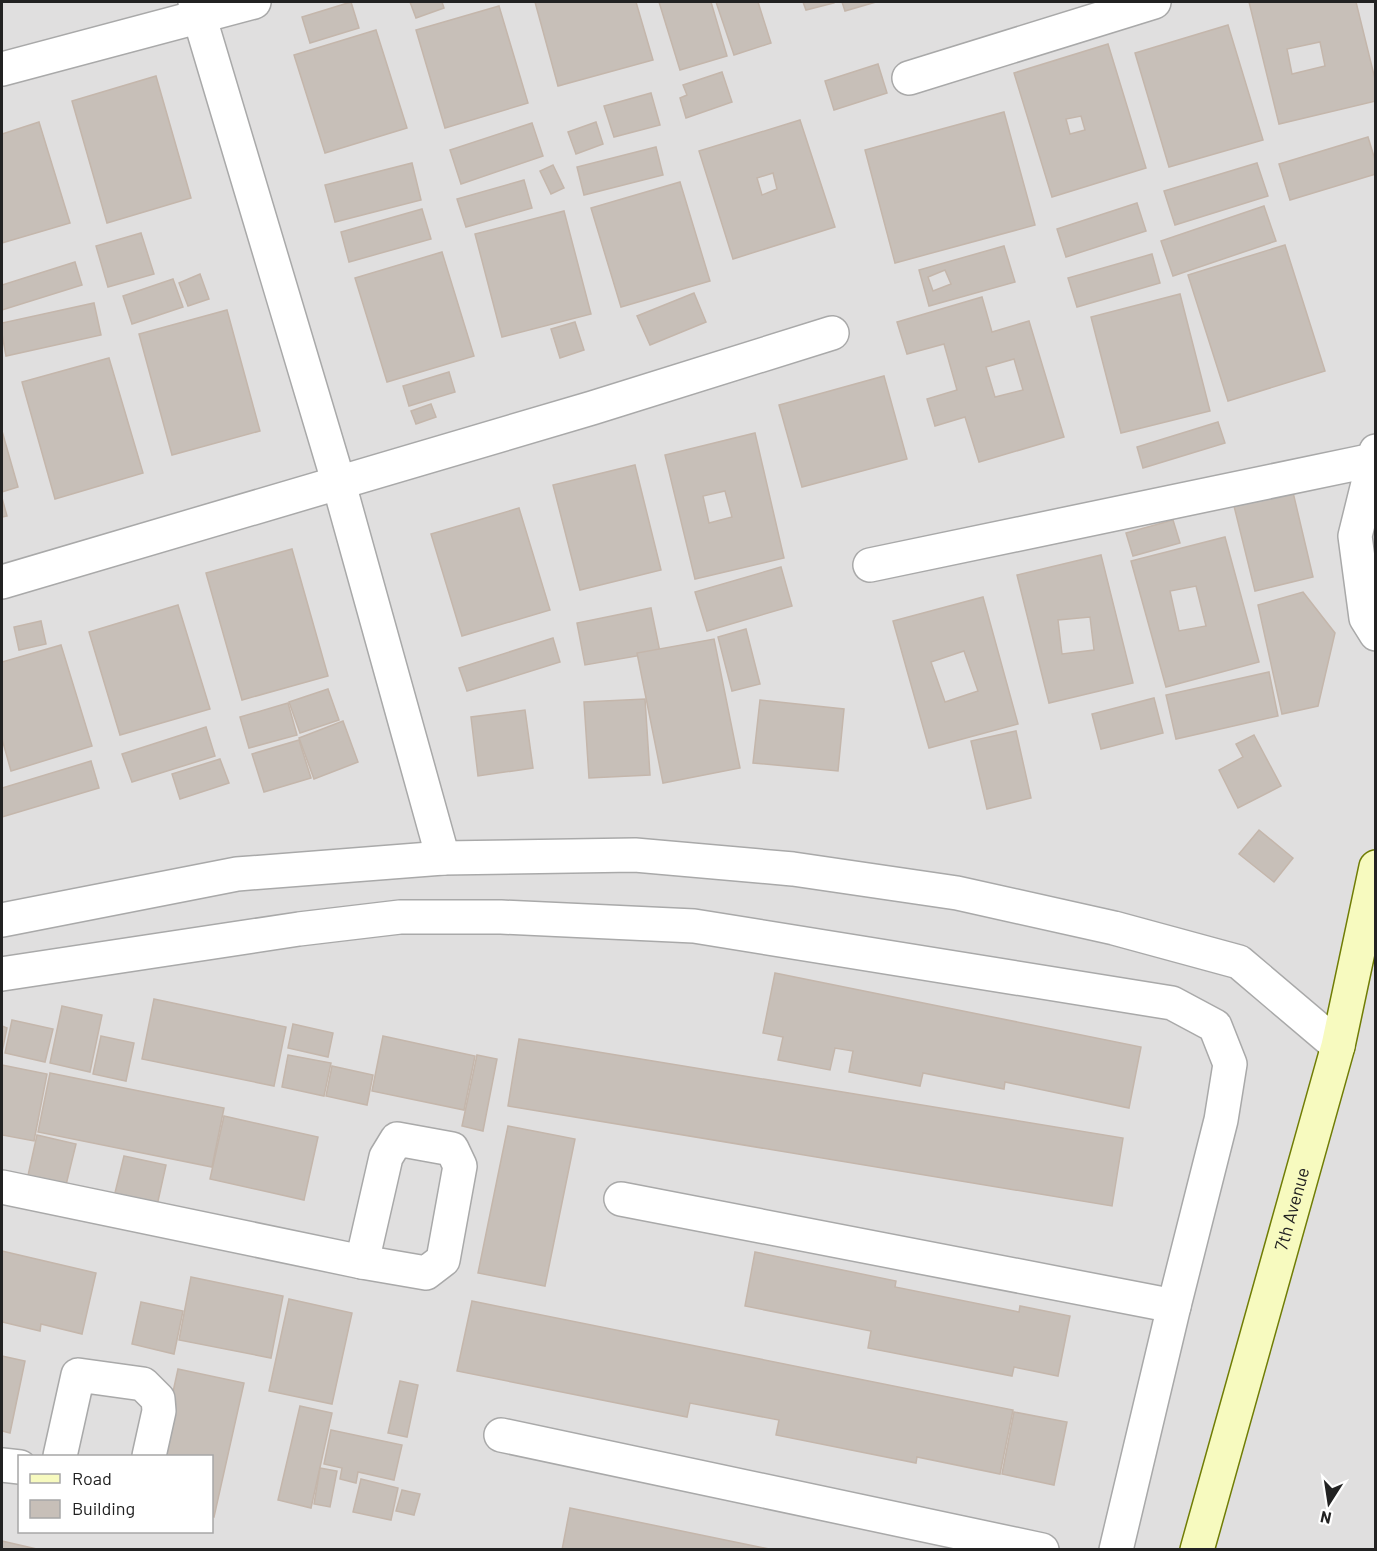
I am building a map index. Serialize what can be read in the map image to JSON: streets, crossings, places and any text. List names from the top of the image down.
{
  "streets": {
    "main road": ["7th Avenue"]
  },
  "legend": ["Road", "Building"],
  "north": "bottom"
}
